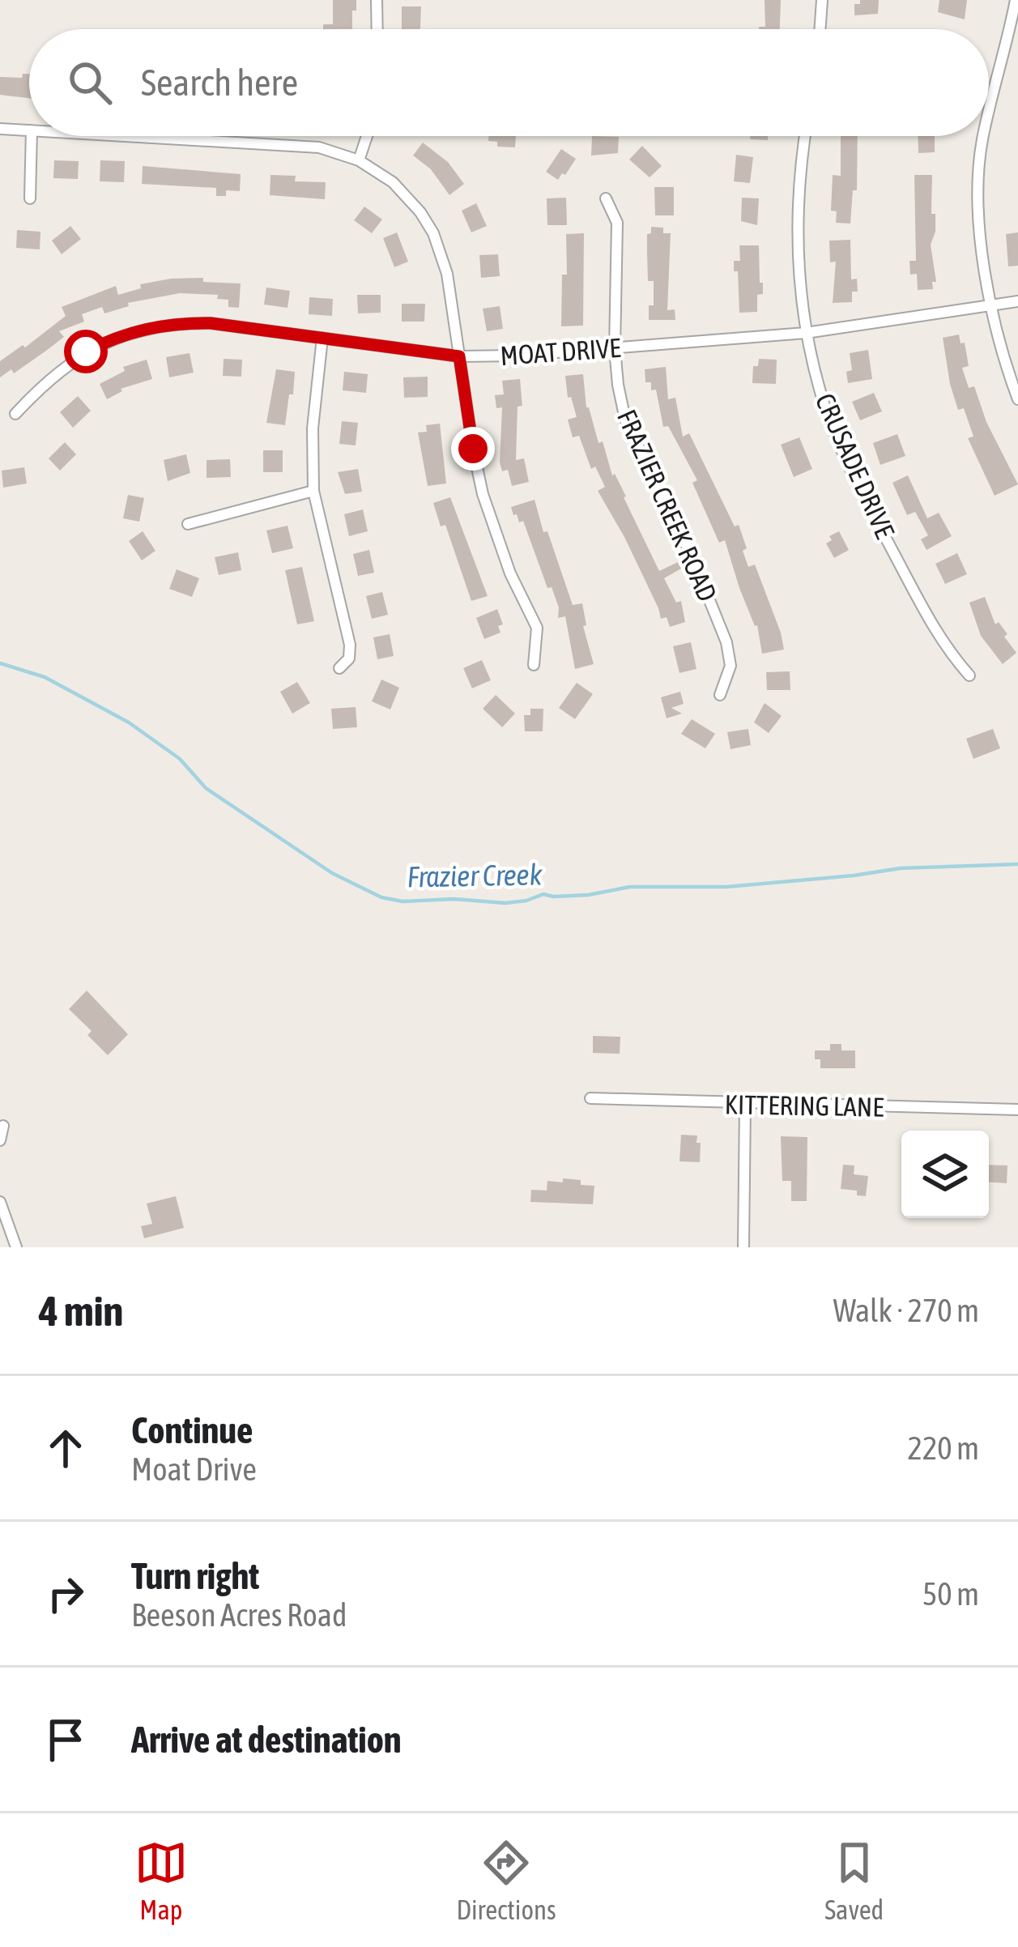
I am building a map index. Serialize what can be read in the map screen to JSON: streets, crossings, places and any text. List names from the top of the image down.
{
  "streets": {
    "street": [
      "MOAT DRIVE",
      "CRUSADE DRIVE",
      "FRAZIER CREEK ROAD",
      "KITTERING LANE"
    ]
  },
  "crossings": [
    ["MOAT DRIVE", "CRUSADE DRIVE"],
    ["MOAT DRIVE", "FRAZIER CREEK ROAD"]
  ],
  "water": ["Frazier Creek"],
  "page": {
    "search": "Search here",
    "heading": ["4 min", "Walk · 270 m"],
    "list": [
      ["Continue", "Moat Drive", "220 m"],
      ["Turn right", "Beeson Acres Road", "50 m"],
      "Arrive at destination"
    ],
    "nav": ["Map", "Directions", "Saved"]
  }
}
